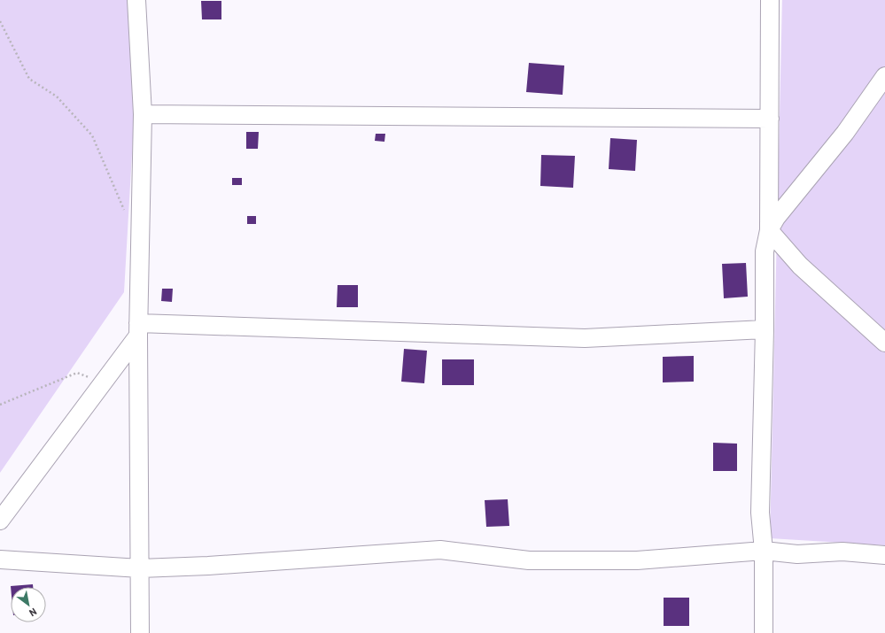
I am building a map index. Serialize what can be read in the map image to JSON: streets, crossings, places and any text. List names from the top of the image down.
{
  "north": "bottom right"
}
